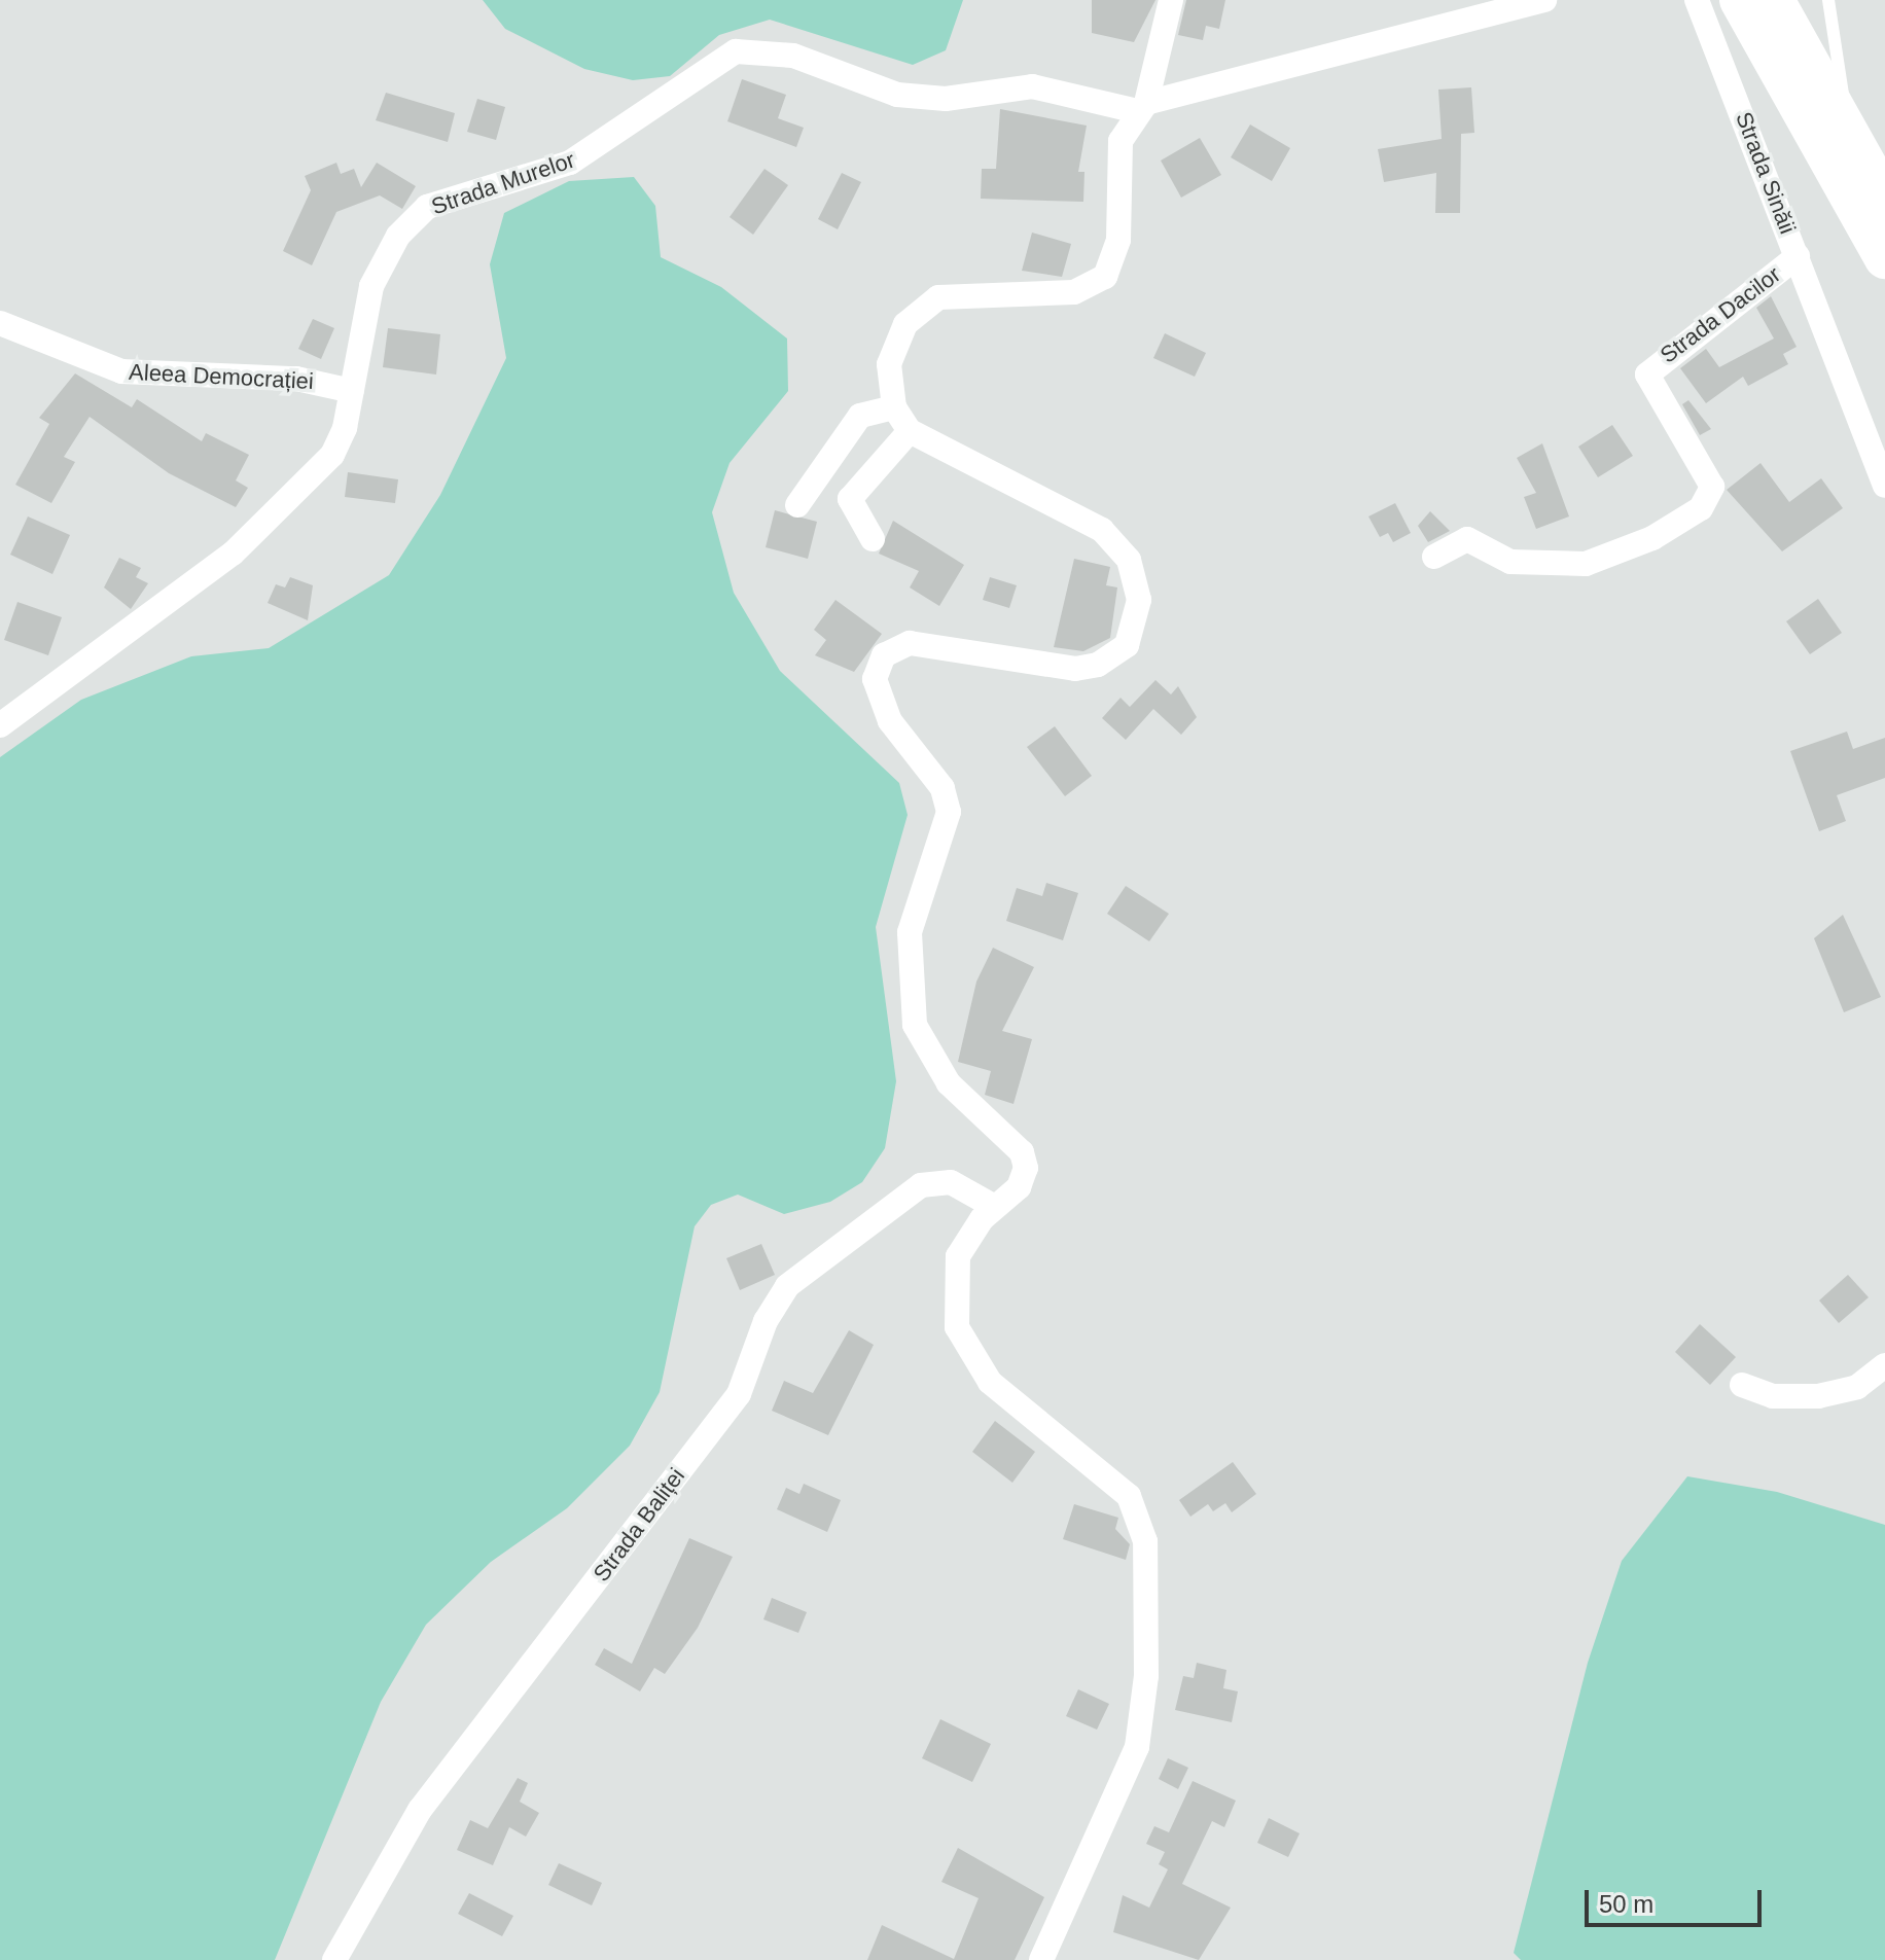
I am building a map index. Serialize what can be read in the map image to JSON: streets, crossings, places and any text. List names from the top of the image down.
{
  "streets": {
    "street": [
      "Strada Sinăii",
      "Strada Murelor",
      "Strada Dacilor",
      "Aleea Democrației",
      "Strada Baliței"
    ]
  },
  "crossings": [
    ["Strada Sinăii", "Strada Dacilor"],
    ["Strada Murelor", "Aleea Democrației"]
  ],
  "scale_bar": "50 m"
}
